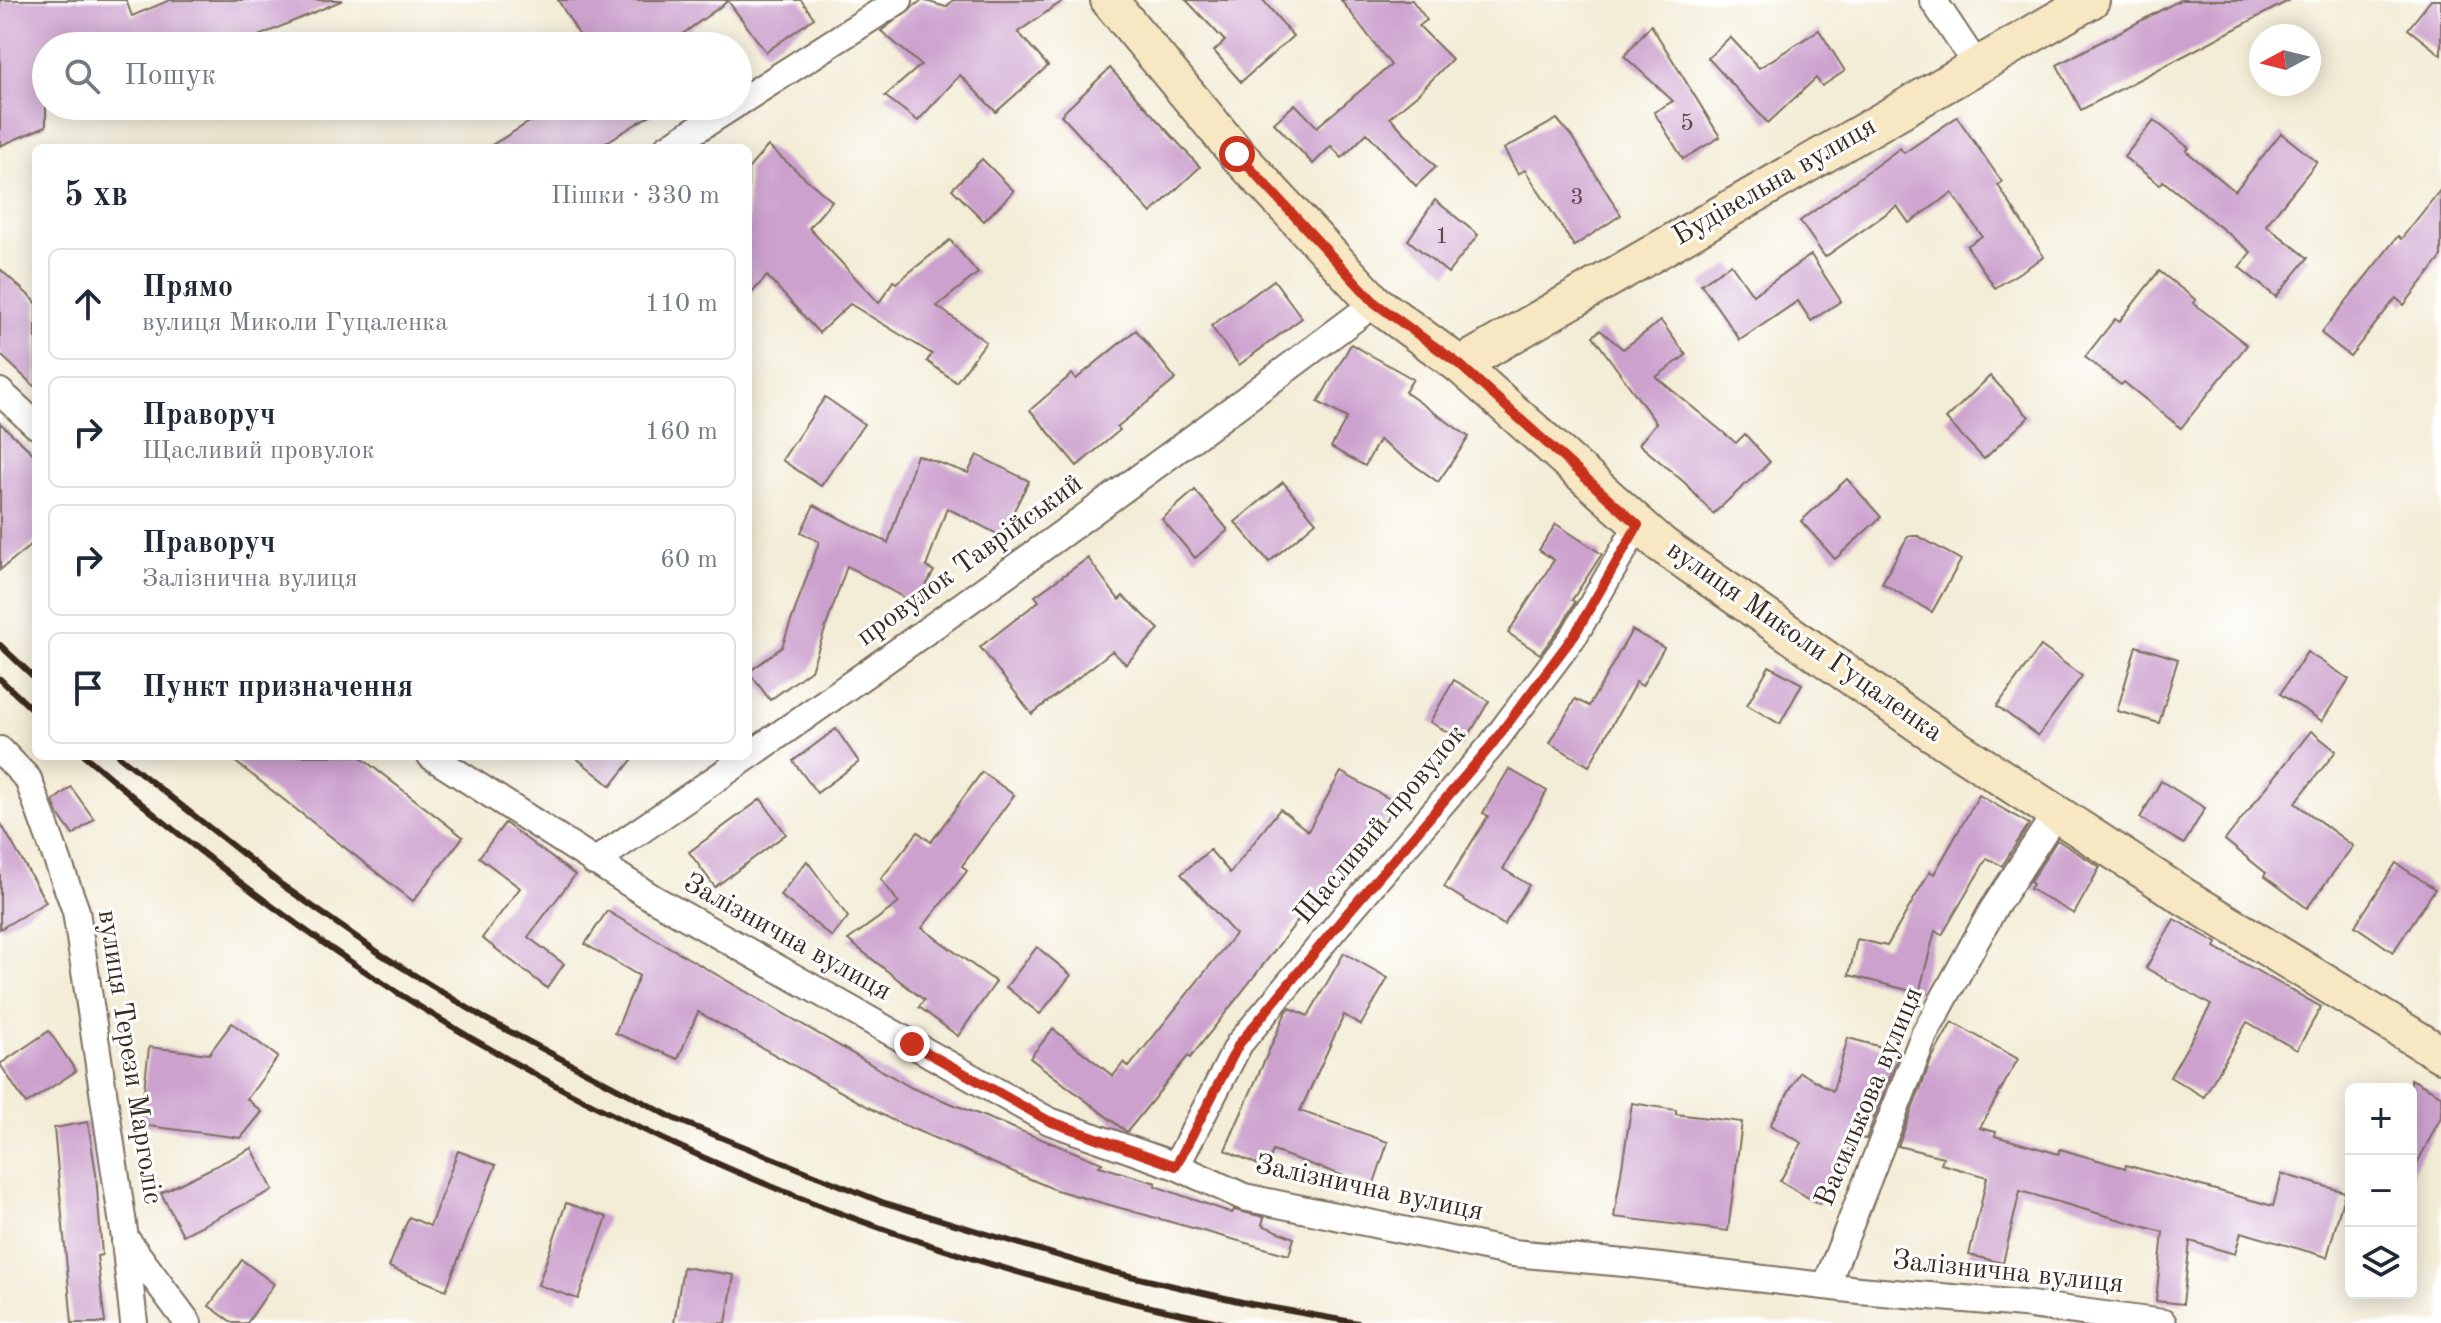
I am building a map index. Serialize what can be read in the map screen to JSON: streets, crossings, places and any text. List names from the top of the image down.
{
  "streets": {
    "street": [
      "Будівельна вулиця",
      "провулок Таврійський",
      "вулиця Миколи Гуцаленка",
      "Щасливий провулок",
      "Залізнична вулиця",
      "вулиця Терези Марголіс",
      "Василькова вулиця"
    ]
  },
  "crossings": [
    ["Будівельна вулиця", "вулиця Миколи Гуцаленка"],
    ["провулок Таврійський", "вулиця Миколи Гуцаленка"],
    ["провулок Таврійський", "Залізнична вулиця"],
    ["вулиця Миколи Гуцаленка", "Щасливий провулок"],
    ["вулиця Миколи Гуцаленка", "Василькова вулиця"],
    ["Щасливий провулок", "Залізнична вулиця"],
    ["Залізнична вулиця", "Василькова вулиця"]
  ],
  "house_numbers": ["5", "3", "1"],
  "north": "left",
  "page": {
    "search": "Пошук",
    "heading": ["5 хв", "Пішки · 330 m"],
    "list": [
      ["Прямо", "вулиця Миколи Гуцаленка", "110 m"],
      ["Праворуч", "Щасливий провулок", "160 m"],
      ["Праворуч", "Залізнична вулиця", "60 m"],
      "Пункт призначення"
    ],
    "map_buttons": ["+", "−"]
  }
}
